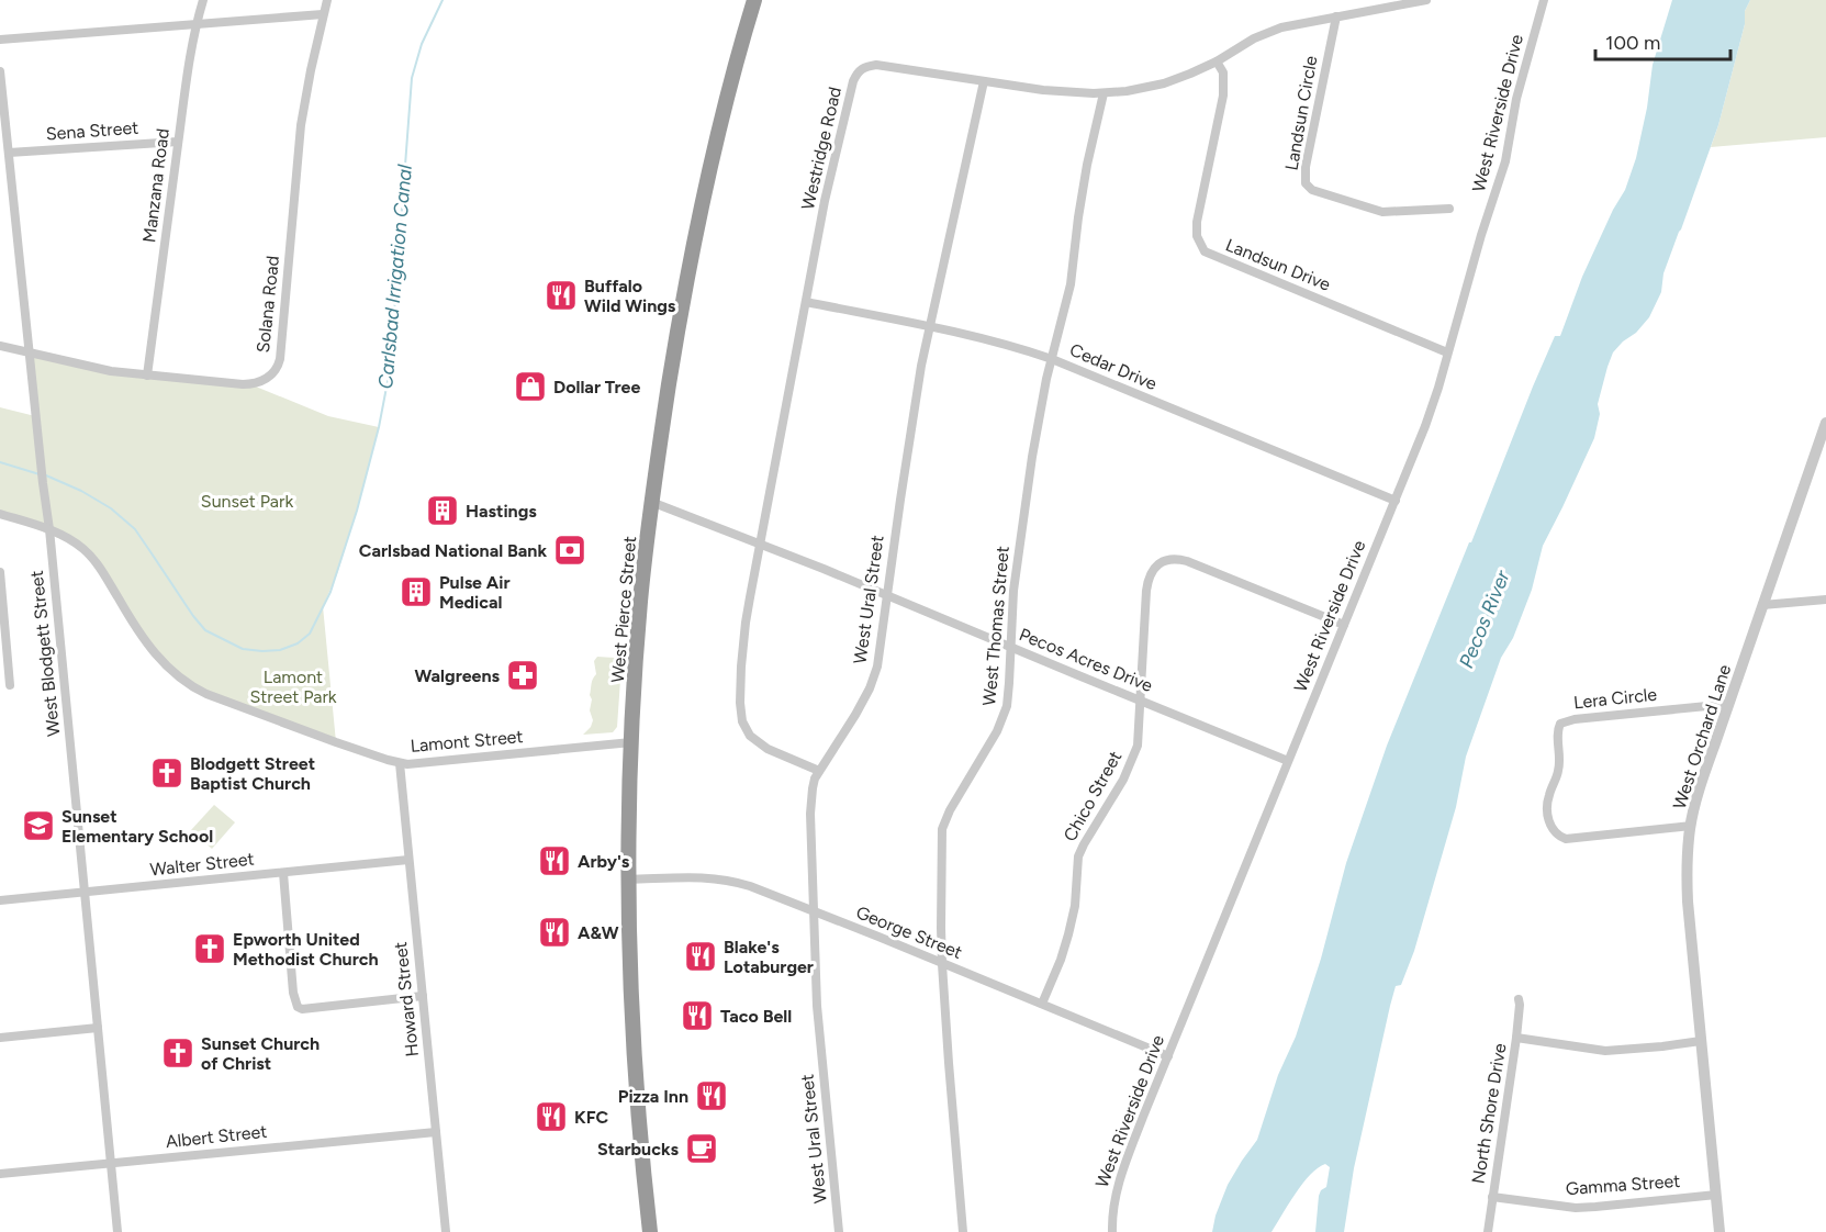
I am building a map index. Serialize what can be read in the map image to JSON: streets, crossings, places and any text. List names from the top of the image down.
{
  "streets": {
    "highway": ["West Pierce Street"],
    "street": [
      "Landsun Circle",
      "West Riverside Drive",
      "Sena Street",
      "Westridge Road",
      "Manzana Road",
      "Landsun Drive",
      "Solana Road",
      "Cedar Drive",
      "West Ural Street",
      "West Thomas Street",
      "West Blodgett Street",
      "Pecos Acres Drive",
      "Lera Circle",
      "West Orchard Lane",
      "Lamont Street",
      "Chico Street",
      "Walter Street",
      "George Street",
      "Howard Street",
      "North Shore Drive",
      "Albert Street",
      "Gamma Street"
    ]
  },
  "crossings": [
    ["Landsun Circle", "Westridge Road"],
    ["West Riverside Drive", "Landsun Drive"],
    ["West Riverside Drive", "Cedar Drive"],
    ["West Riverside Drive", "Pecos Acres Drive"],
    ["West Riverside Drive", "Chico Street"],
    ["West Riverside Drive", "George Street"],
    ["Sena Street", "Manzana Road"],
    ["Sena Street", "West Blodgett Street"],
    ["Westridge Road", "Landsun Drive"],
    ["Westridge Road", "Cedar Drive"],
    ["Westridge Road", "West Ural Street"],
    ["Westridge Road", "West Thomas Street"],
    ["Westridge Road", "Pecos Acres Drive"],
    ["Manzana Road", "Solana Road"],
    ["Solana Road", "West Blodgett Street"],
    ["Cedar Drive", "West Ural Street"],
    ["Cedar Drive", "West Thomas Street"],
    ["West Ural Street", "Pecos Acres Drive"],
    ["West Ural Street", "George Street"],
    ["West Pierce Street", "Pecos Acres Drive"],
    ["West Pierce Street", "Lamont Street"],
    ["West Pierce Street", "George Street"],
    ["West Thomas Street", "Pecos Acres Drive"],
    ["West Thomas Street", "George Street"],
    ["West Blodgett Street", "Lamont Street"],
    ["West Blodgett Street", "Walter Street"],
    ["West Blodgett Street", "Albert Street"],
    ["Pecos Acres Drive", "Chico Street"],
    ["Lera Circle", "West Orchard Lane"],
    ["West Orchard Lane", "Gamma Street"],
    ["Lamont Street", "Howard Street"],
    ["Chico Street", "George Street"],
    ["Walter Street", "Howard Street"],
    ["Howard Street", "Albert Street"],
    ["North Shore Drive", "Gamma Street"]
  ],
  "water": ["Carlsbad Irrigation Canal", "Pecos River"],
  "parks": ["Sunset Park", "Lamont Street Park"],
  "places": {
    "restaurant": [
      "Buffalo Wild Wings",
      "Arby's",
      "A&W",
      "Blake's Lotaburger",
      "Taco Bell",
      "Pizza Inn",
      "KFC"
    ],
    "shop": ["Dollar Tree"],
    "building": ["Hastings", "Pulse Air Medical"],
    "bank": ["Carlsbad National Bank"],
    "pharmacy": ["Walgreens"],
    "church": ["Blodgett Street Baptist Church", "Epworth United Methodist Church", "Sunset Church of Christ"],
    "school or university": ["Sunset Elementary School"],
    "cafe": ["Starbucks"]
  },
  "scale_bar": "100 m"
}
